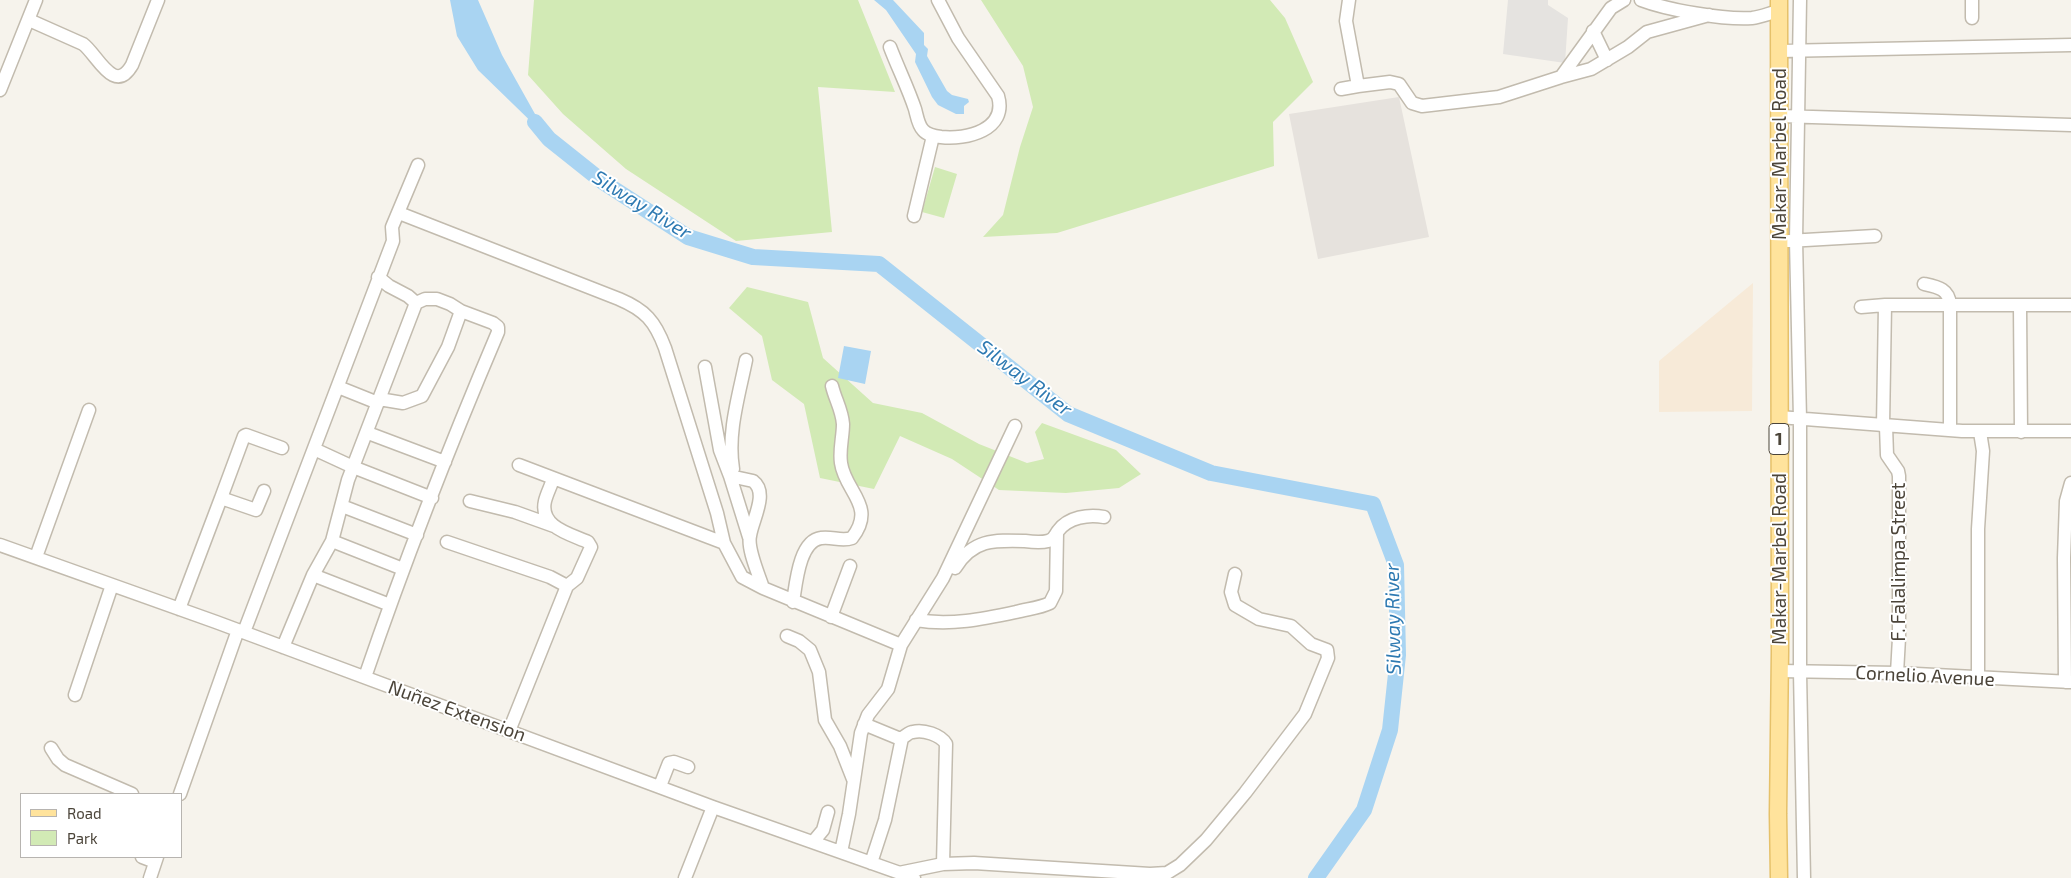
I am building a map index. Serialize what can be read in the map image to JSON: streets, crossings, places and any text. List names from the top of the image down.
{
  "streets": {
    "main road": ["Makar-Marbel Road", "1"],
    "street": ["F. Falalimpa Street", "Cornelio Avenue", "Nuñez Extension"]
  },
  "crossings": [
    ["Makar-Marbel Road", "Cornelio Avenue"],
    ["F. Falalimpa Street", "Cornelio Avenue"]
  ],
  "water": ["Silway River"],
  "legend": ["Road", "Park"]
}
